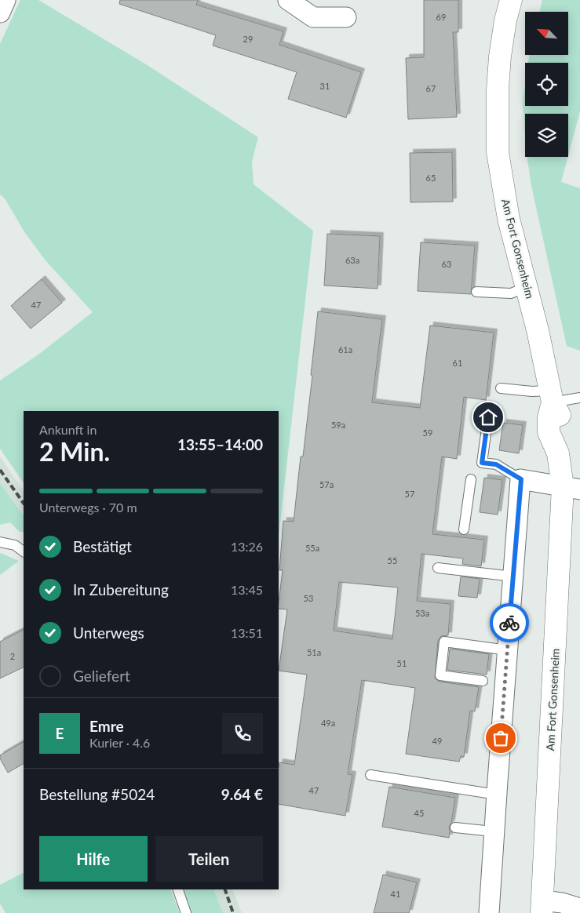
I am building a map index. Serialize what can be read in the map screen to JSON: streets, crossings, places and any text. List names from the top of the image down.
{
  "streets": {
    "street": ["Am Fort Gonsenheim"]
  },
  "house_numbers": [
    "69",
    "29",
    "31",
    "67",
    "65",
    "63a",
    "63",
    "47",
    "61a",
    "61",
    "59a",
    "59",
    "57a",
    "57",
    "55a",
    "55",
    "53",
    "53a",
    "51a",
    "2",
    "51",
    "49a",
    "49",
    "47",
    "45",
    "41"
  ],
  "north": "top left",
  "page": {
    "heading": ["2 Min.", "Ankunft in", "13:55–14:00"],
    "panel": [
      "Emre",
      "Kurier · 4.6",
      "Bestellung #5024",
      "9.64 €"
    ],
    "bar": "Unterwegs · 70 m",
    "list": [
      ["Bestätigt", "13:26"],
      ["In Zubereitung", "13:45"],
      ["Unterwegs", "13:51"],
      "Geliefert"
    ],
    "round": "E",
    "buttons": ["Hilfe", "Teilen"]
  }
}
